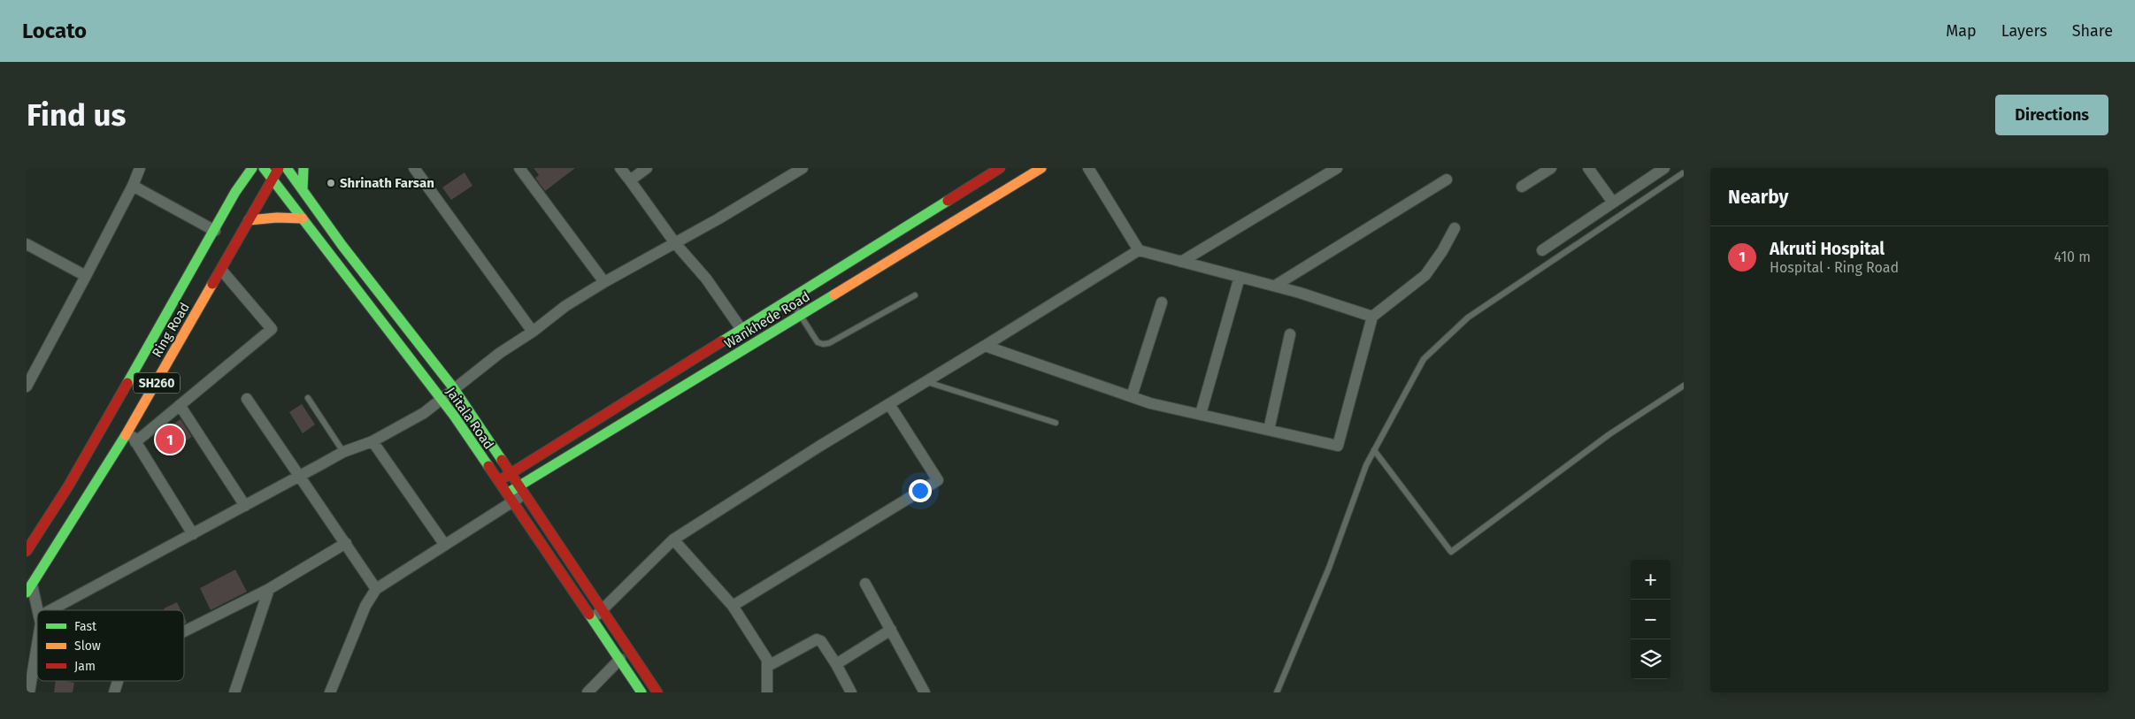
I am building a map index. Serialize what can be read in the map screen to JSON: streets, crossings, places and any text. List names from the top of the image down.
{
  "streets": {
    "main road": [
      "Wankhede Road",
      "Ring Road",
      "SH260",
      "Jaitala Road"
    ]
  },
  "crossings": [
    ["Wankhede Road", "Jaitala Road"],
    ["Ring Road", "Jaitala Road"]
  ],
  "places": ["Shrinath Farsan"],
  "legend": ["Fast", "Slow", "Jam"],
  "page": {
    "header": "Locato",
    "nav": ["Map", "Layers", "Share"],
    "buttons": "Directions",
    "title": "Find us",
    "heading": "Nearby",
    "list": [
      {
        "mark": "1",
        "name": "Akruti Hospital",
        "note": "Hospital · Ring Road",
        "value": "410 m"
      }
    ],
    "pins": "1",
    "map_buttons": ["+", "−"]
  }
}
